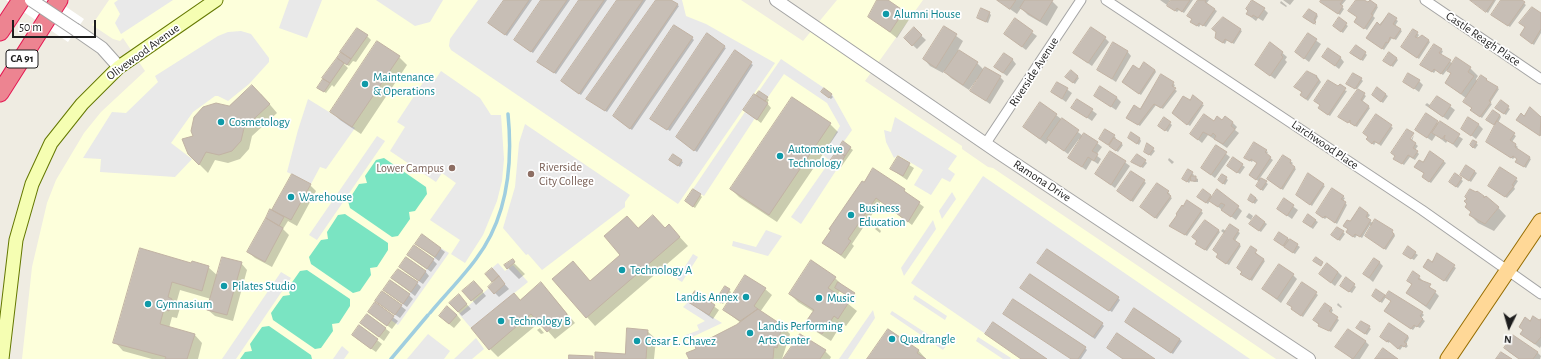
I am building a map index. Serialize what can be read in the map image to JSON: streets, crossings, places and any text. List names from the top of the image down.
{
  "streets": {
    "highway": ["CA 91"],
    "main road": ["Olivewood Avenue"],
    "street": [
      "Castle Reagh Place",
      "Riverside Avenue",
      "Larchwood Place",
      "Ramona Drive"
    ]
  },
  "crossings": [
    ["Riverside Avenue", "Ramona Drive"]
  ],
  "places": [
    "Alumni House",
    "Maintenance & Operations",
    "Cosmetology",
    "Automotive Technology",
    "Lower Campus",
    "Riverside City College",
    "Warehouse",
    "Business Education",
    "Technology A",
    "Pilates Studio",
    "Landis Annex",
    "Music",
    "Gymnasium",
    "Technology B",
    "Landis Performing Arts Center",
    "Quadrangle",
    "Cesar E. Chavez"
  ],
  "scale_bar": "50 m",
  "north": "bottom"
}
